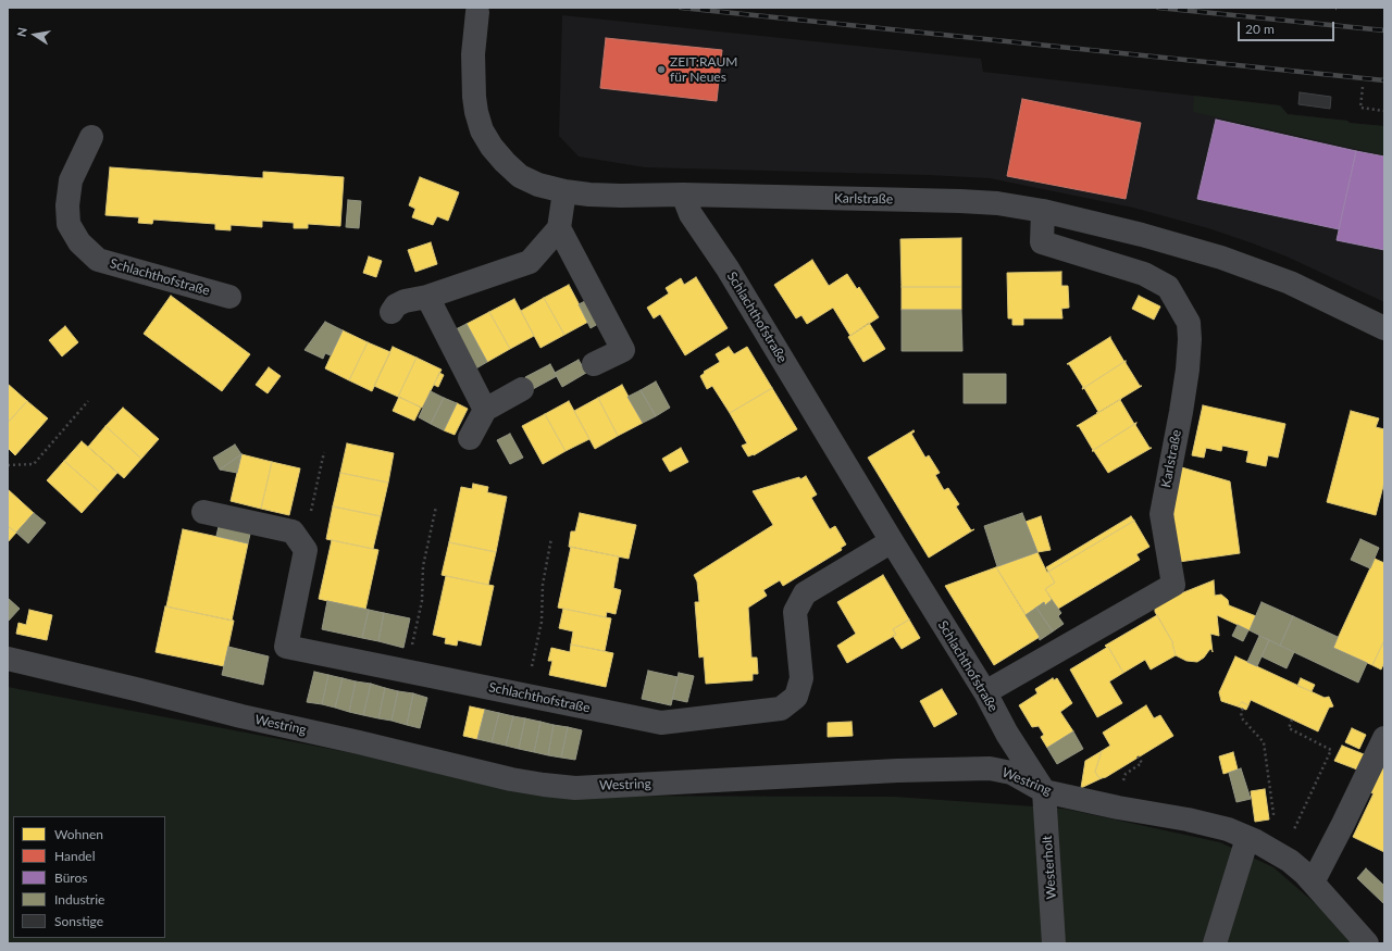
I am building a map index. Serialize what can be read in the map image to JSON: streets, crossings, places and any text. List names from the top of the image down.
{
  "streets": {
    "street": [
      "Karlstraße",
      "Schlachthofstraße",
      "Westring",
      "Westerholt"
    ]
  },
  "crossings": [
    ["Karlstraße", "Schlachthofstraße"],
    ["Schlachthofstraße", "Westring"],
    ["Schlachthofstraße", "Westerholt"],
    ["Westring", "Westerholt"]
  ],
  "places": ["ZEIT:RAUM für Neues"],
  "legend": [
    "Wohnen",
    "Handel",
    "Büros",
    "Industrie",
    "Sonstige"
  ],
  "scale_bar": "20 m",
  "north": "left"
}
